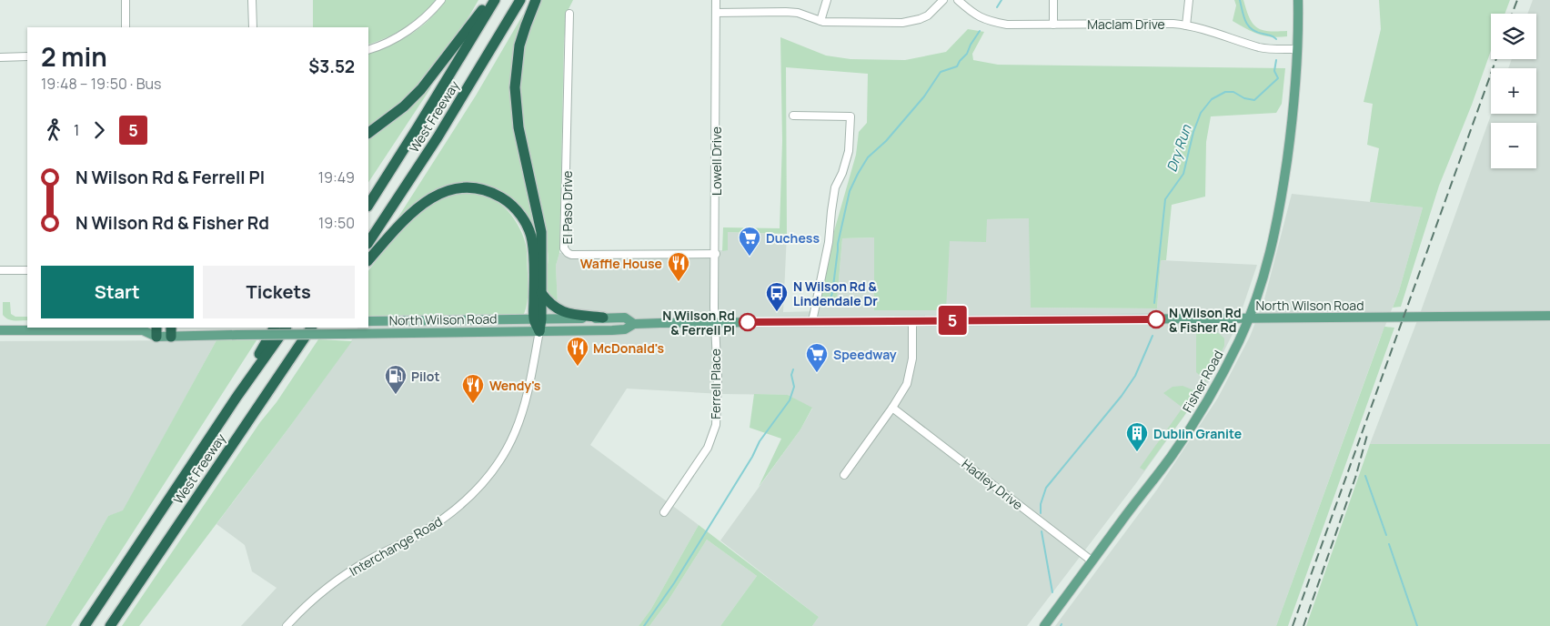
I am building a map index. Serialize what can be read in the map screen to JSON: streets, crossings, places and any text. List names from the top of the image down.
{
  "streets": {
    "highway": ["West Freeway"],
    "main road": ["North Wilson Road", "Fisher Road"],
    "street": [
      "Maclam Drive",
      "Lowell Drive",
      "El Paso Drive",
      "Ferrell Place",
      "Hadley Drive",
      "Interchange Road"
    ]
  },
  "crossings": [
    ["Maclam Drive", "Fisher Road"],
    ["Lowell Drive", "El Paso Drive"],
    ["Lowell Drive", "North Wilson Road"],
    ["Lowell Drive", "Ferrell Place"],
    ["North Wilson Road", "Fisher Road"],
    ["North Wilson Road", "Ferrell Place"],
    ["North Wilson Road", "Interchange Road"],
    ["Fisher Road", "Hadley Drive"]
  ],
  "water": ["Dry Run"],
  "places": {
    "supermarket": ["Duchess", "Speedway"],
    "restaurant": ["Waffle House", "McDonald's", "Wendy's"],
    "bus stop": ["N Wilson Rd & Lindendale Dr"],
    "other": ["N Wilson Rd & Fisher Rd", "N Wilson Rd & Ferrell Pl"],
    "fuel station": ["Pilot"],
    "building": ["Dublin Granite"]
  },
  "lines": ["bus line 5"],
  "page": {
    "on_map": "5",
    "map_buttons": ["+", "−"],
    "heading": ["2 min", "19:48 – 19:50 · Bus", "$3.52"],
    "legs": ["1", "5"],
    "list": [
      {
        "name": "N Wilson Rd & Ferrell Pl",
        "value": "19:49"
      },
      {
        "name": "N Wilson Rd & Fisher Rd",
        "value": "19:50"
      }
    ],
    "buttons": ["Start", "Tickets"]
  }
}
